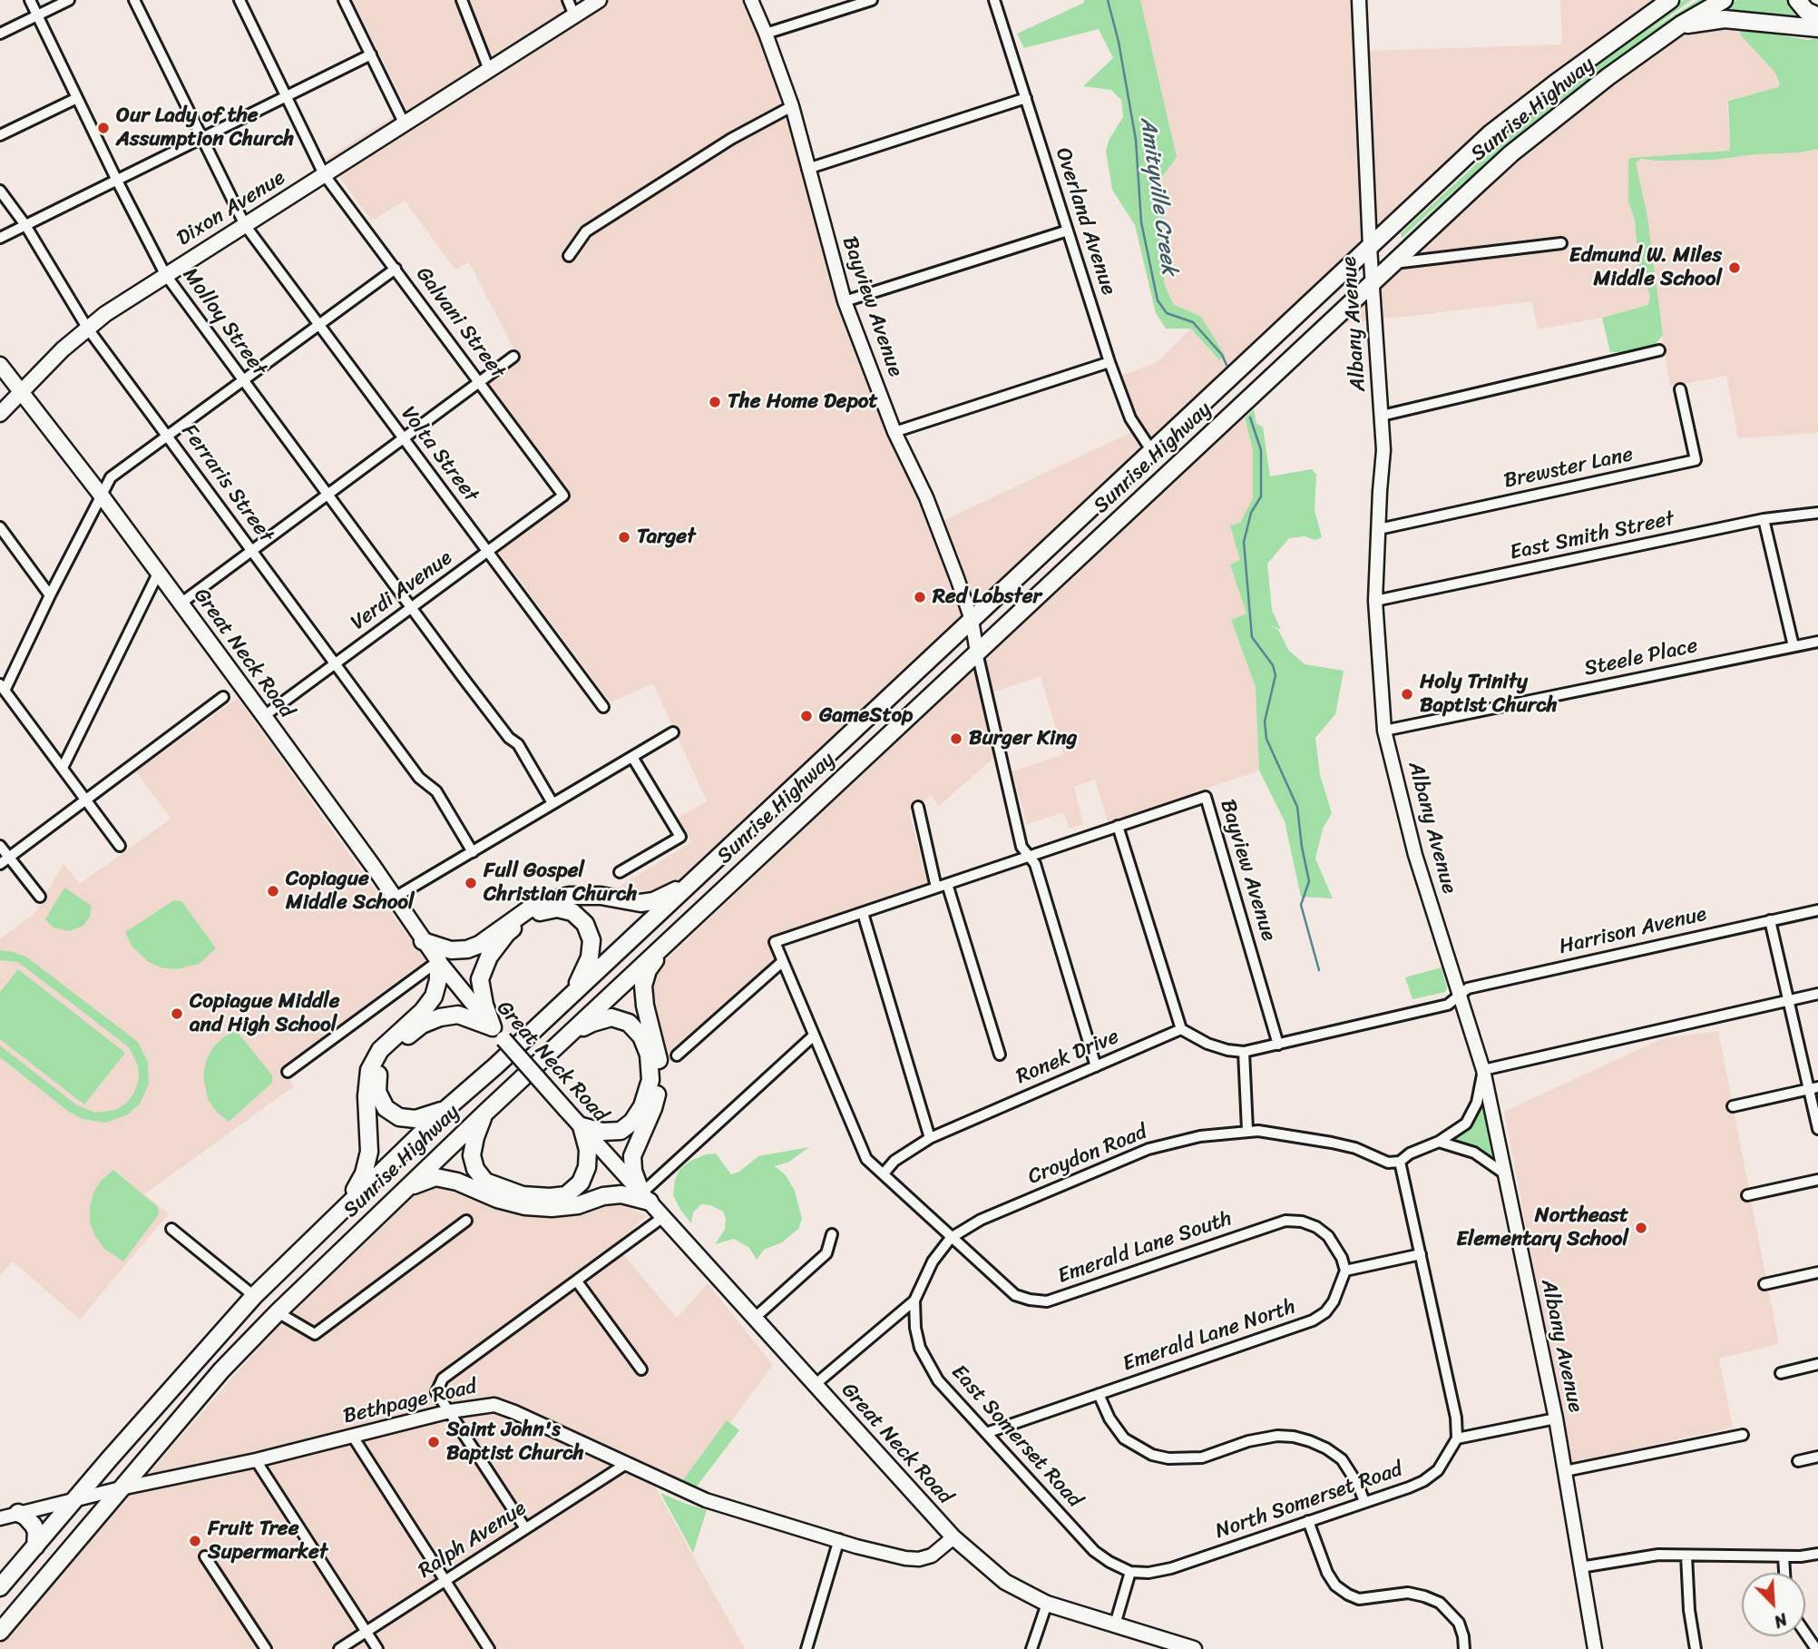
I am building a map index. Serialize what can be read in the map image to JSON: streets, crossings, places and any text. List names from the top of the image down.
{
  "streets": {
    "highway": ["Sunrise Highway"],
    "main road": ["Dixon Avenue", "Great Neck Road"],
    "street": [
      "Overland Avenue",
      "Bayview Avenue",
      "Molloy Street",
      "Galvani Street",
      "Albany Avenue",
      "Volta Street",
      "Brewster Lane",
      "Ferraris Street",
      "East Smith Street",
      "Verdi Avenue",
      "Steele Place",
      "Harrison Avenue",
      "Ronek Drive",
      "Croydon Road",
      "Emerald Lane South",
      "Emerald Lane North",
      "Bethpage Road",
      "East Somerset Road",
      "North Somerset Road",
      "Ralph Avenue"
    ]
  },
  "crossings": [
    ["Sunrise Highway", "Overland Avenue"],
    ["Sunrise Highway", "Bayview Avenue"],
    ["Sunrise Highway", "Albany Avenue"],
    ["Sunrise Highway", "Bethpage Road"],
    ["Dixon Avenue", "Molloy Street"],
    ["Dixon Avenue", "Galvani Street"],
    ["Dixon Avenue", "Volta Street"],
    ["Dixon Avenue", "Ferraris Street"],
    ["Dixon Avenue", "Great Neck Road"],
    ["Bayview Avenue", "Emerald Lane South"],
    ["Molloy Street", "Verdi Avenue"],
    ["Galvani Street", "Verdi Avenue"],
    ["Albany Avenue", "Brewster Lane"],
    ["Albany Avenue", "East Smith Street"],
    ["Albany Avenue", "Steele Place"],
    ["Albany Avenue", "Harrison Avenue"],
    ["Volta Street", "Verdi Avenue"],
    ["Ferraris Street", "Verdi Avenue"],
    ["Verdi Avenue", "Great Neck Road"],
    ["Great Neck Road", "Croydon Road"],
    ["Great Neck Road", "Bethpage Road"],
    ["Ronek Drive", "Emerald Lane South"],
    ["Croydon Road", "Emerald Lane South"],
    ["Croydon Road", "East Somerset Road"],
    ["Emerald Lane South", "Emerald Lane North"],
    ["Emerald Lane North", "East Somerset Road"],
    ["Bethpage Road", "Ralph Avenue"],
    ["East Somerset Road", "North Somerset Road"]
  ],
  "water": ["Amityville Creek"],
  "places": [
    "Our Lady of the Assumption Church",
    "Edmund W. Miles Middle School",
    "The Home Depot",
    "Target",
    "Red Lobster",
    "Holy Trinity Baptist Church",
    "GameStop",
    "Burger King",
    "Full Gospel Christian Church",
    "Copiague Middle School",
    "Copiague Middle and High School",
    "Northeast Elementary School",
    "Saint John's Baptist Church",
    "Fruit Tree Supermarket"
  ],
  "north": "bottom right"
}
